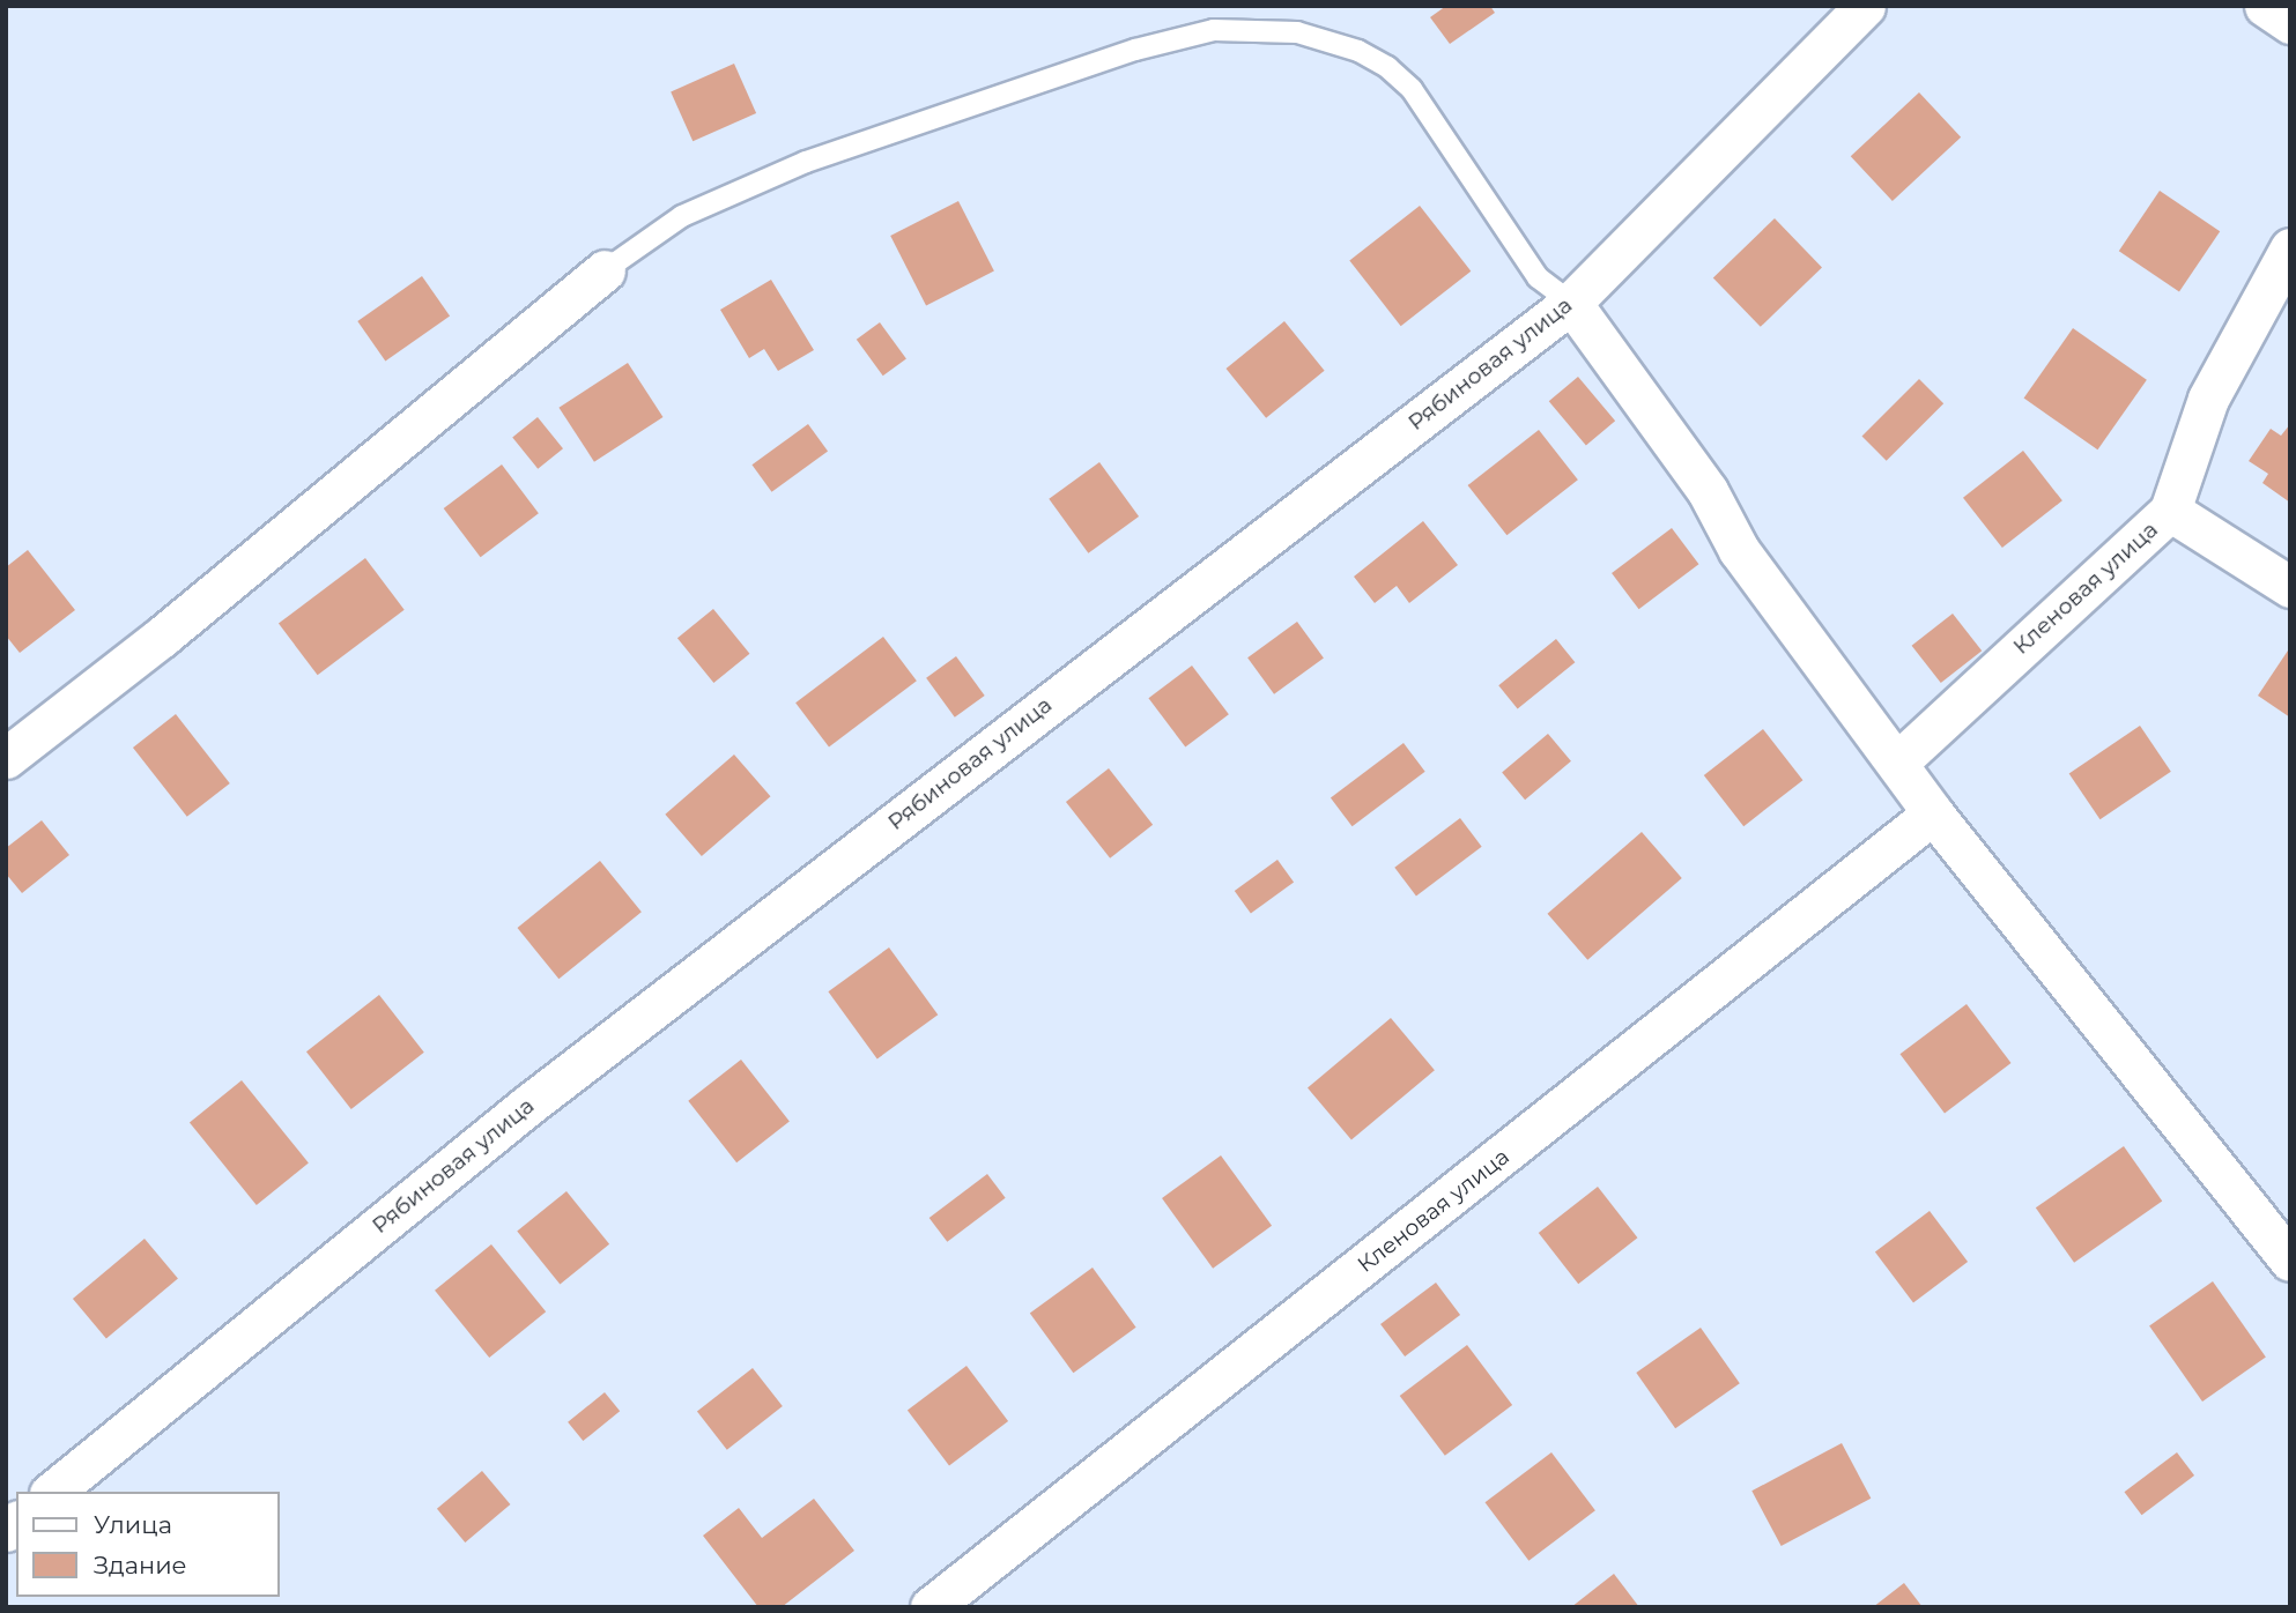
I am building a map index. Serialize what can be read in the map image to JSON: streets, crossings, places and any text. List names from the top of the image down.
{
  "streets": {
    "street": ["Рябиновая улица", "Кленовая улица"]
  },
  "legend": ["Улица", "Здание"]
}
